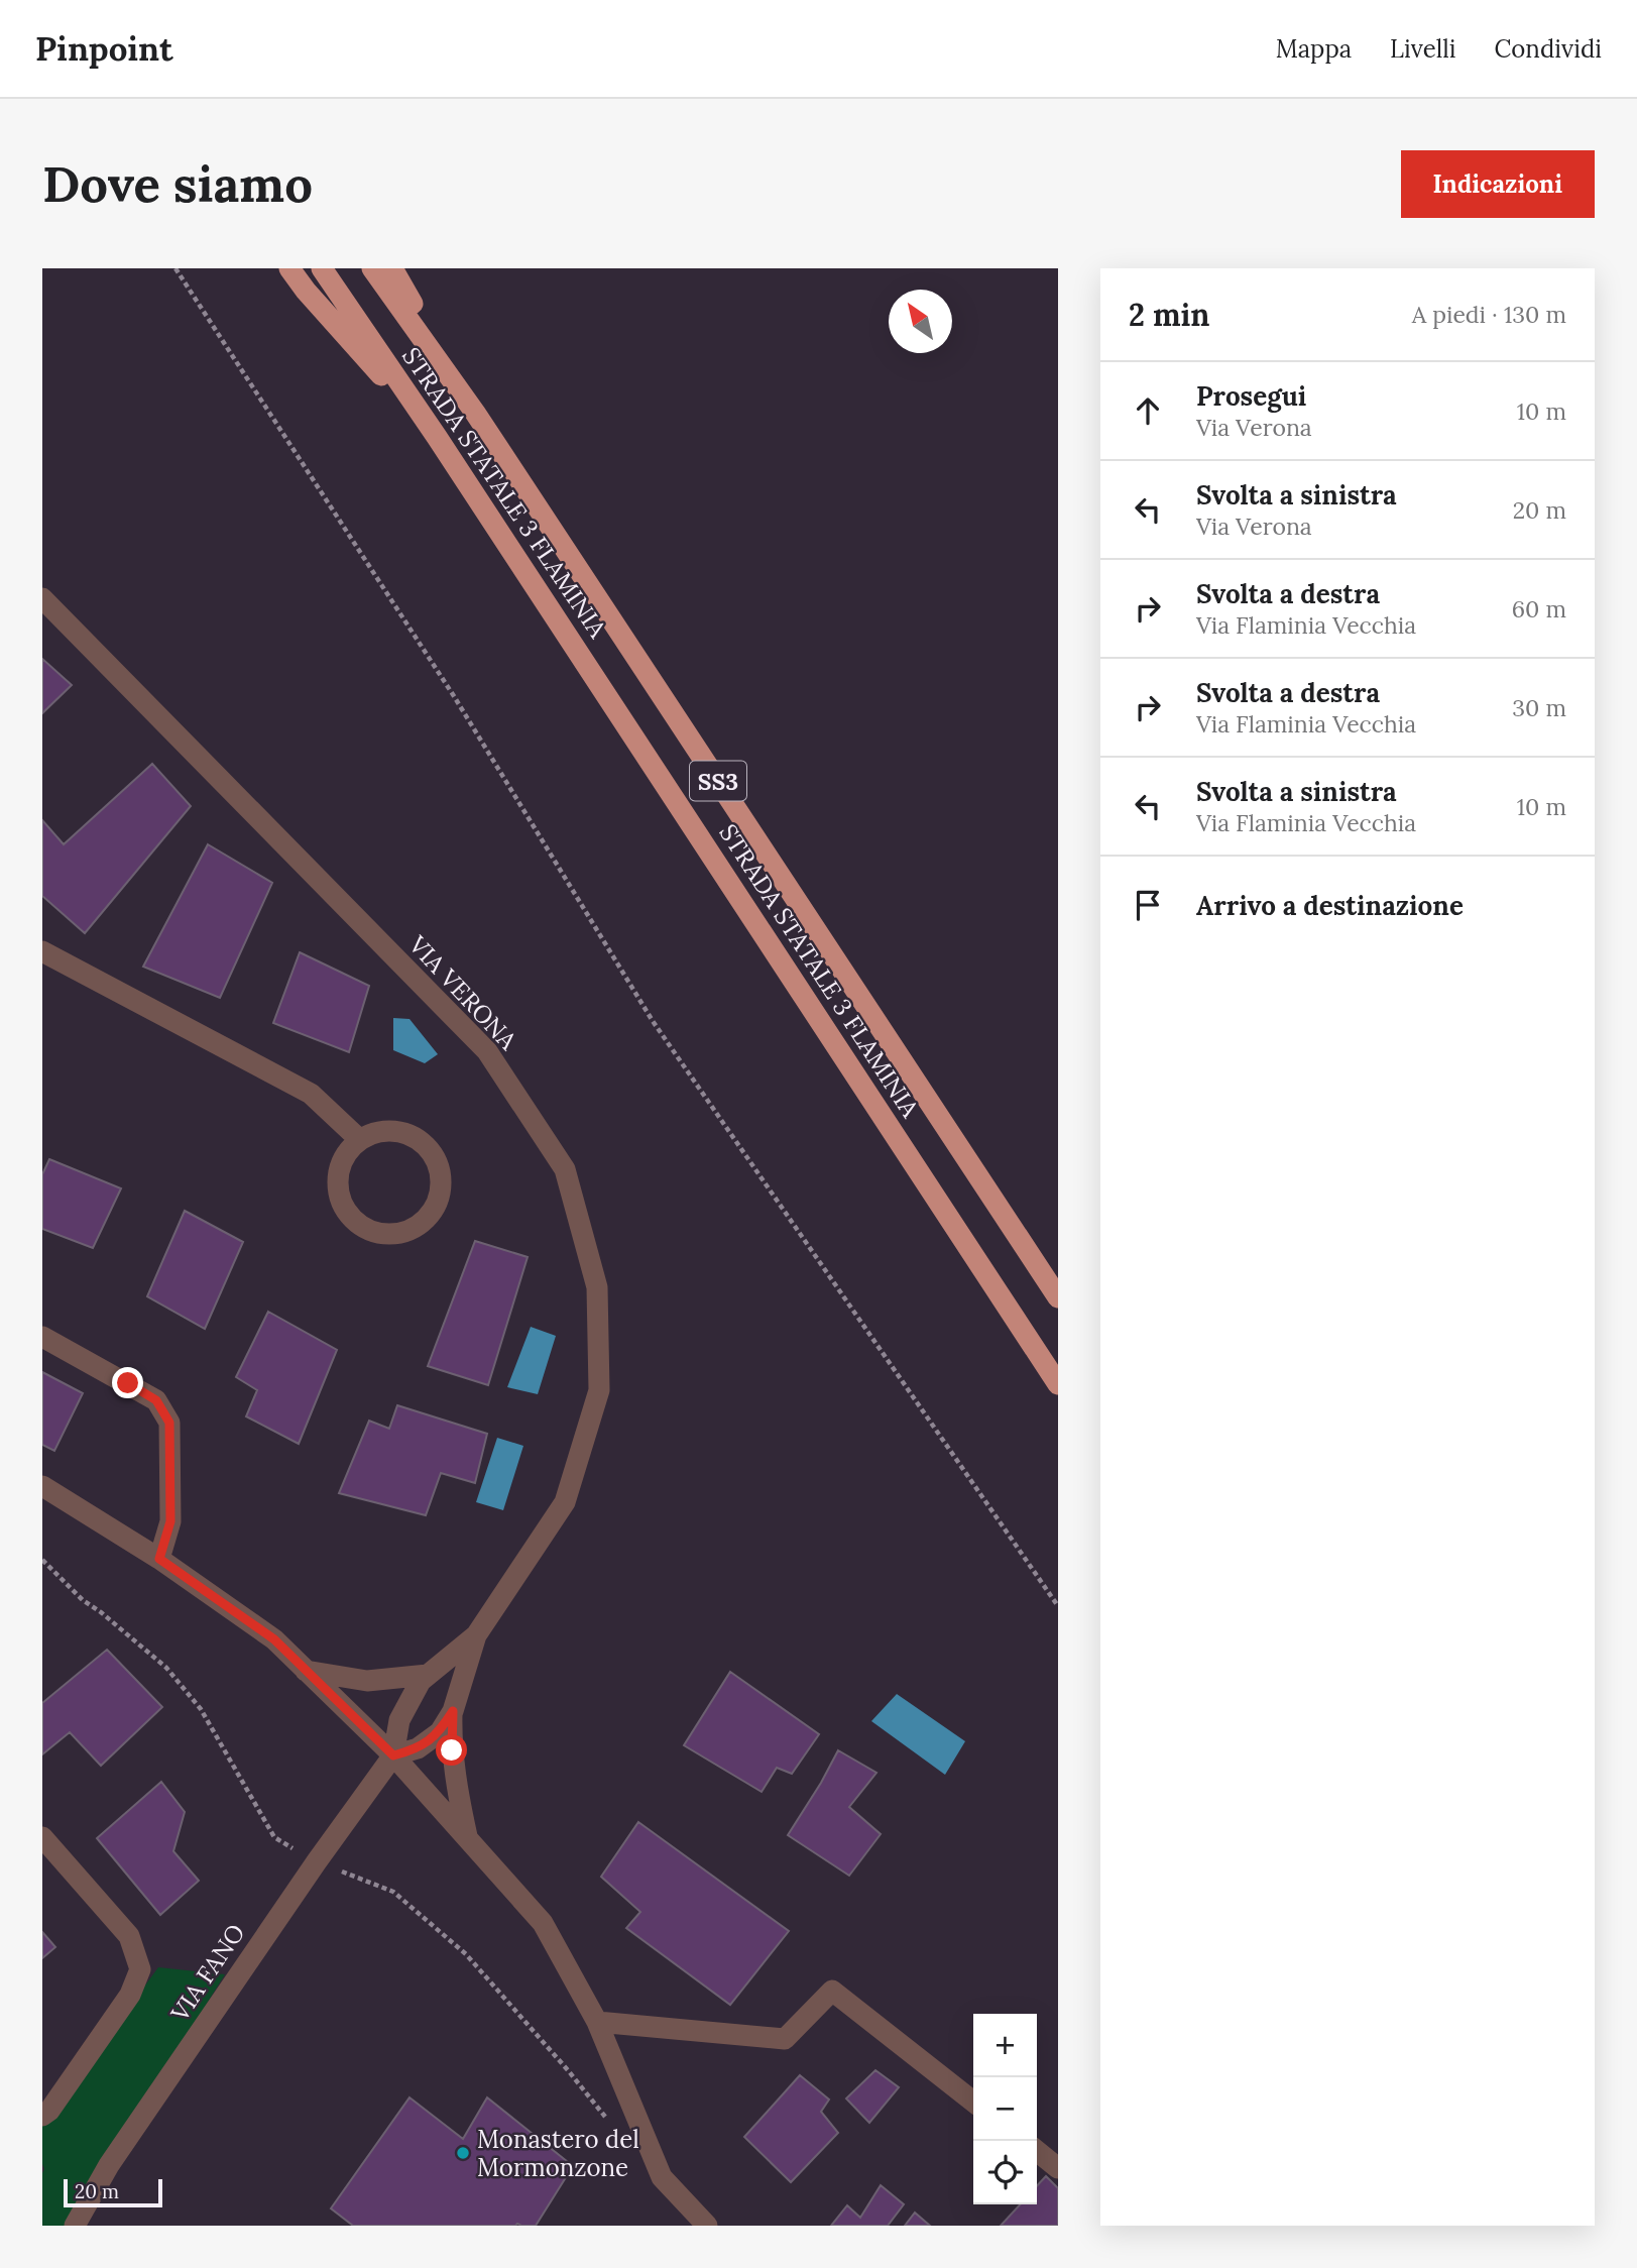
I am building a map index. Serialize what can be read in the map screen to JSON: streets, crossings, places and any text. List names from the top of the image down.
{
  "streets": {
    "highway": ["STRADA STATALE 3 FLAMINIA", "SS3"],
    "street": ["VIA VERONA", "VIA FANO"]
  },
  "crossings": [
    ["VIA VERONA", "VIA FANO"]
  ],
  "places": ["Monastero del Mormonzone"],
  "scale_bar": "20 m",
  "north": "top left",
  "page": {
    "header": "Pinpoint",
    "nav": ["Mappa", "Livelli", "Condividi"],
    "buttons": "Indicazioni",
    "title": "Dove siamo",
    "heading": ["2 min", "A piedi · 130 m"],
    "list": [
      ["Prosegui", "Via Verona", "10 m"],
      ["Svolta a sinistra", "Via Verona", "20 m"],
      ["Svolta a destra", "Via Flaminia Vecchia", "60 m"],
      ["Svolta a destra", "Via Flaminia Vecchia", "30 m"],
      ["Svolta a sinistra", "Via Flaminia Vecchia", "10 m"],
      "Arrivo a destinazione"
    ],
    "map_buttons": ["+", "−"],
    "scale": "20 m"
  }
}
